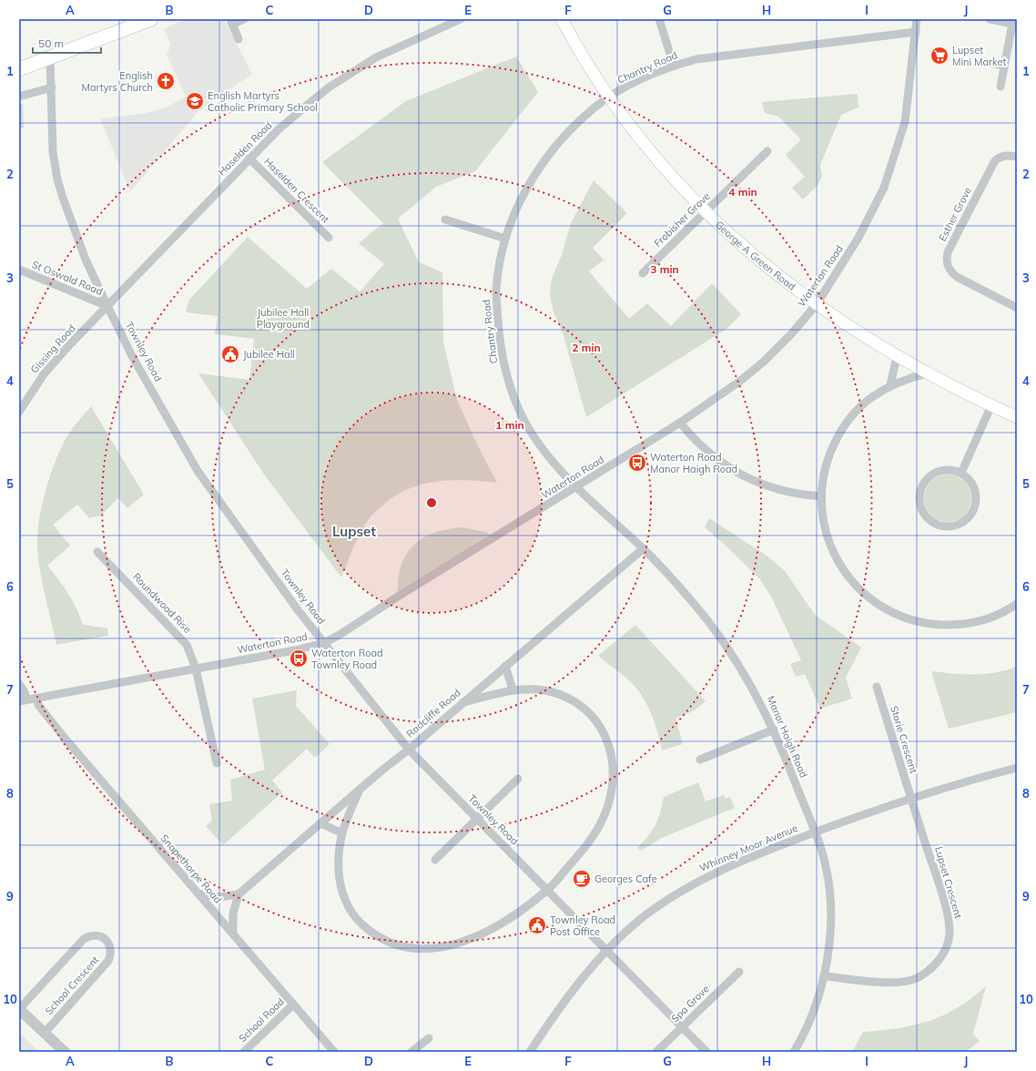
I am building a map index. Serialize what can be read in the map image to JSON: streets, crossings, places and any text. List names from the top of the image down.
{
  "streets": {
    "main road": ["George A Green Road"],
    "street": [
      "Chantry Road",
      "Haselden Road",
      "Haselden Crescent",
      "Esther Grove",
      "Frobisher Grove",
      "Waterton Road",
      "St Oswald Road",
      "Gissing Road",
      "Townley Road",
      "Roundwood Rise",
      "Radcliffe Road",
      "Manor Haigh Road",
      "Storie Crescent",
      "Whinney Moor Avenue",
      "Snapethorpe Road",
      "Lupset Crescent",
      "School Crescent",
      "Spa Grove",
      "School Road"
    ]
  },
  "crossings": [
    ["Chantry Road", "George A Green Road"],
    ["Chantry Road", "Waterton Road"],
    ["Chantry Road", "Manor Haigh Road"],
    ["Haselden Road", "Haselden Crescent"],
    ["Haselden Road", "St Oswald Road"],
    ["Haselden Road", "Gissing Road"],
    ["Haselden Road", "Townley Road"],
    ["Frobisher Grove", "George A Green Road"],
    ["George A Green Road", "Waterton Road"],
    ["Waterton Road", "Townley Road"],
    ["Waterton Road", "Roundwood Rise"],
    ["Waterton Road", "Manor Haigh Road"],
    ["Waterton Road", "Snapethorpe Road"],
    ["St Oswald Road", "Gissing Road"],
    ["St Oswald Road", "Townley Road"],
    ["Gissing Road", "Townley Road"],
    ["Townley Road", "Radcliffe Road"],
    ["Townley Road", "Whinney Moor Avenue"],
    ["Townley Road", "Spa Grove"],
    ["Radcliffe Road", "Manor Haigh Road"],
    ["Manor Haigh Road", "Whinney Moor Avenue"],
    ["Manor Haigh Road", "Lupset Crescent"],
    ["Storie Crescent", "Whinney Moor Avenue"],
    ["Storie Crescent", "Lupset Crescent"],
    ["Whinney Moor Avenue", "Lupset Crescent"],
    ["Snapethorpe Road", "School Road"]
  ],
  "districts": ["Lupset"],
  "parks": ["Jubilee Hall Playground"],
  "places": {
    "supermarket": ["Lupset Mini Market"],
    "church": ["English Martyrs Church"],
    "school or university": ["English Martyrs Catholic Primary School"],
    "public building": ["Jubilee Hall", "Townley Road Post Office"],
    "bus stop": ["Waterton Road Manor Haigh Road", "Waterton Road Townley Road"],
    "cafe": ["Georges Cafe"]
  },
  "scale_bar": "50 m",
  "grid": {
    "columns": [
      "A",
      "B",
      "C",
      "D",
      "E",
      "F",
      "G",
      "H",
      "I",
      "J"
    ],
    "rows": [
      "1",
      "2",
      "3",
      "4",
      "5",
      "6",
      "7",
      "8",
      "9",
      "10"
    ]
  },
  "rings": [
    "4 min",
    "3 min",
    "2 min",
    "1 min"
  ]
}
